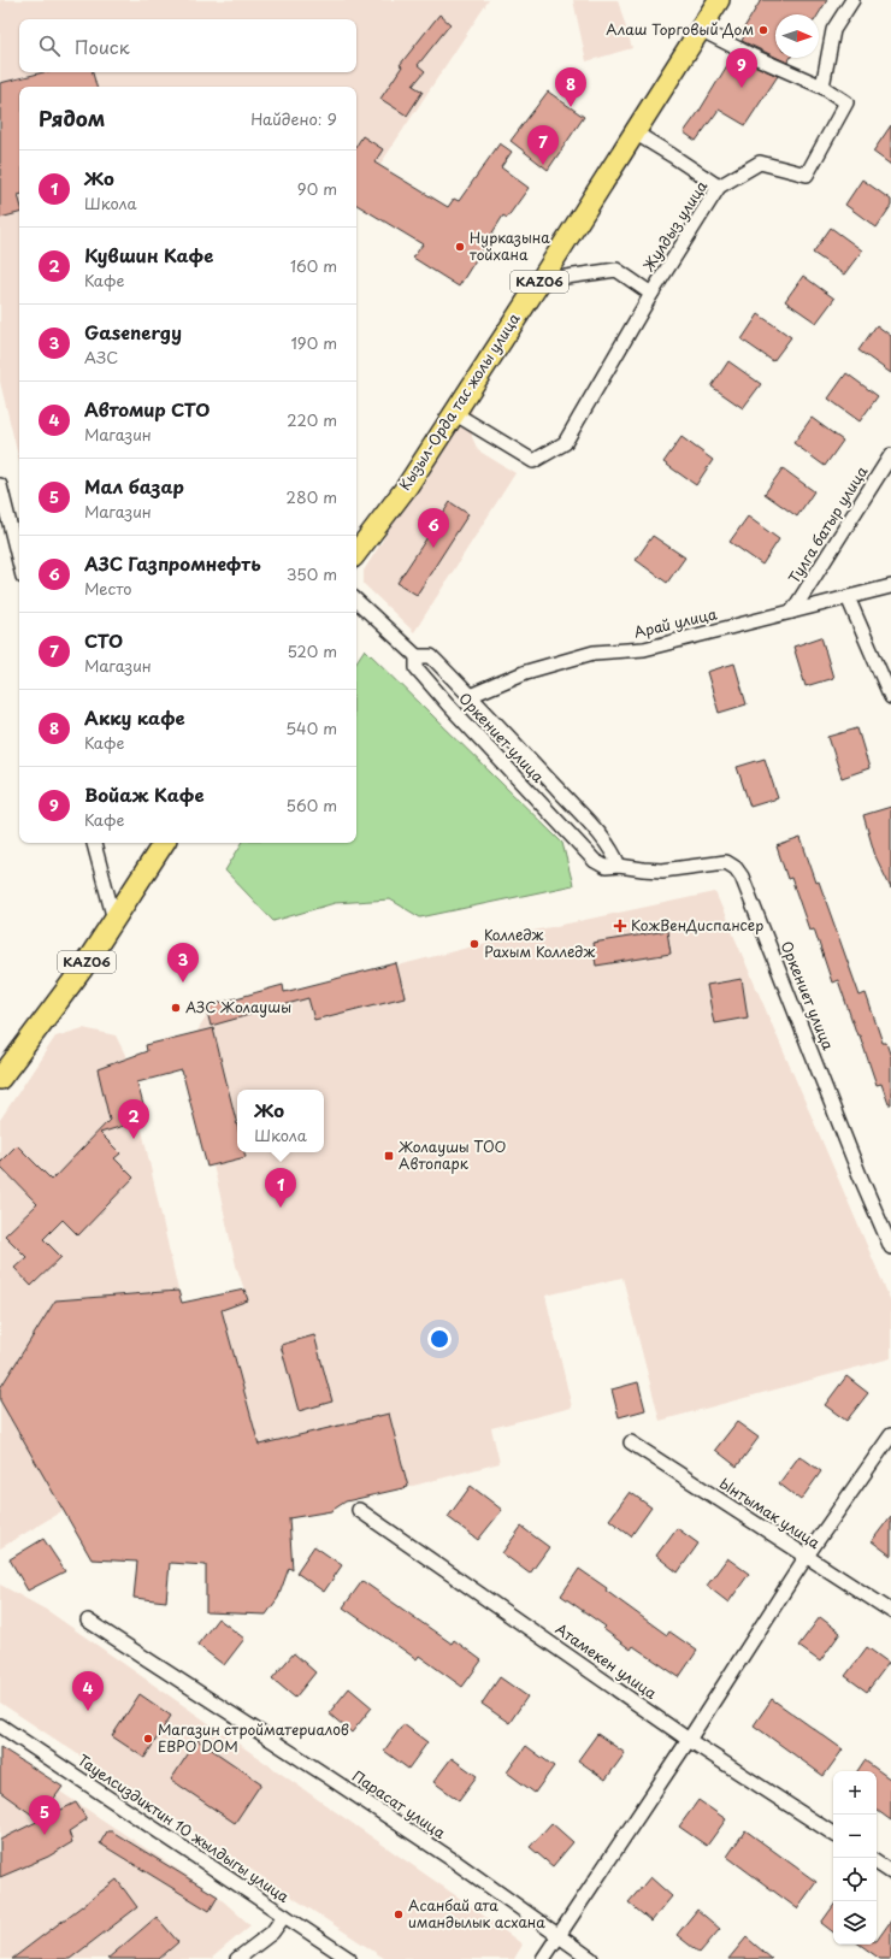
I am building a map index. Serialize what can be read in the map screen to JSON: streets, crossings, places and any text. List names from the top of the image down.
{
  "streets": {
    "main road": ["KАZ06", "Кызыл-Орда тас жолы улица"],
    "street": [
      "Жулдыз улица",
      "Тулга батыр улица",
      "Арай улица",
      "Оркениет улица",
      "Ынтымак улица",
      "Атамекен улица",
      "Парасат улица",
      "Тауелсиздиктин 10 жылдыгы улица"
    ]
  },
  "crossings": [
    ["Жулдыз улица", "Кызыл-Орда тас жолы улица"],
    ["Тулга батыр улица", "Арай улица"],
    ["Арай улица", "Оркениет улица"]
  ],
  "places": {
    "other": [
      "Алаш Торговый Дом",
      "Нурказына тойхана",
      "Колледж Рахым Колледж",
      "АЗС Жолаушы",
      "Магазин стройматериалов ЕВРО DOM",
      "Асанбай ата имандылык асхана"
    ],
    "health": ["КожВенДиспансер"],
    "transit": ["Жолаушы ТОО Автопарк"]
  },
  "north": "right",
  "page": {
    "search": "Поиск",
    "pins": [
      "9",
      "8",
      "7",
      "6",
      "3",
      "2",
      "1",
      "4",
      "5"
    ],
    "heading": ["Рядом", "Найдено: 9"],
    "list": [
      {
        "mark": "1",
        "name": "Жо",
        "note": "Школа",
        "value": "90 m"
      },
      {
        "mark": "2",
        "name": "Кувшин Кафе",
        "note": "Кафе",
        "value": "160 m"
      },
      {
        "mark": "3",
        "name": "Gasenergy",
        "note": "АЗС",
        "value": "190 m"
      },
      {
        "mark": "4",
        "name": "Автомир СТО",
        "note": "Магазин",
        "value": "220 m"
      },
      {
        "mark": "5",
        "name": "Мал базар",
        "note": "Магазин",
        "value": "280 m"
      },
      {
        "mark": "6",
        "name": "АЗС Газпромнефть",
        "note": "Место",
        "value": "350 m"
      },
      {
        "mark": "7",
        "name": "СТО",
        "note": "Магазин",
        "value": "520 m"
      },
      {
        "mark": "8",
        "name": "Акку кафе",
        "note": "Кафе",
        "value": "540 m"
      },
      {
        "mark": "9",
        "name": "Войаж Кафе",
        "note": "Кафе",
        "value": "560 m"
      }
    ],
    "popup": ["Жо", "Школа"],
    "map_buttons": ["+", "−"]
  }
}
